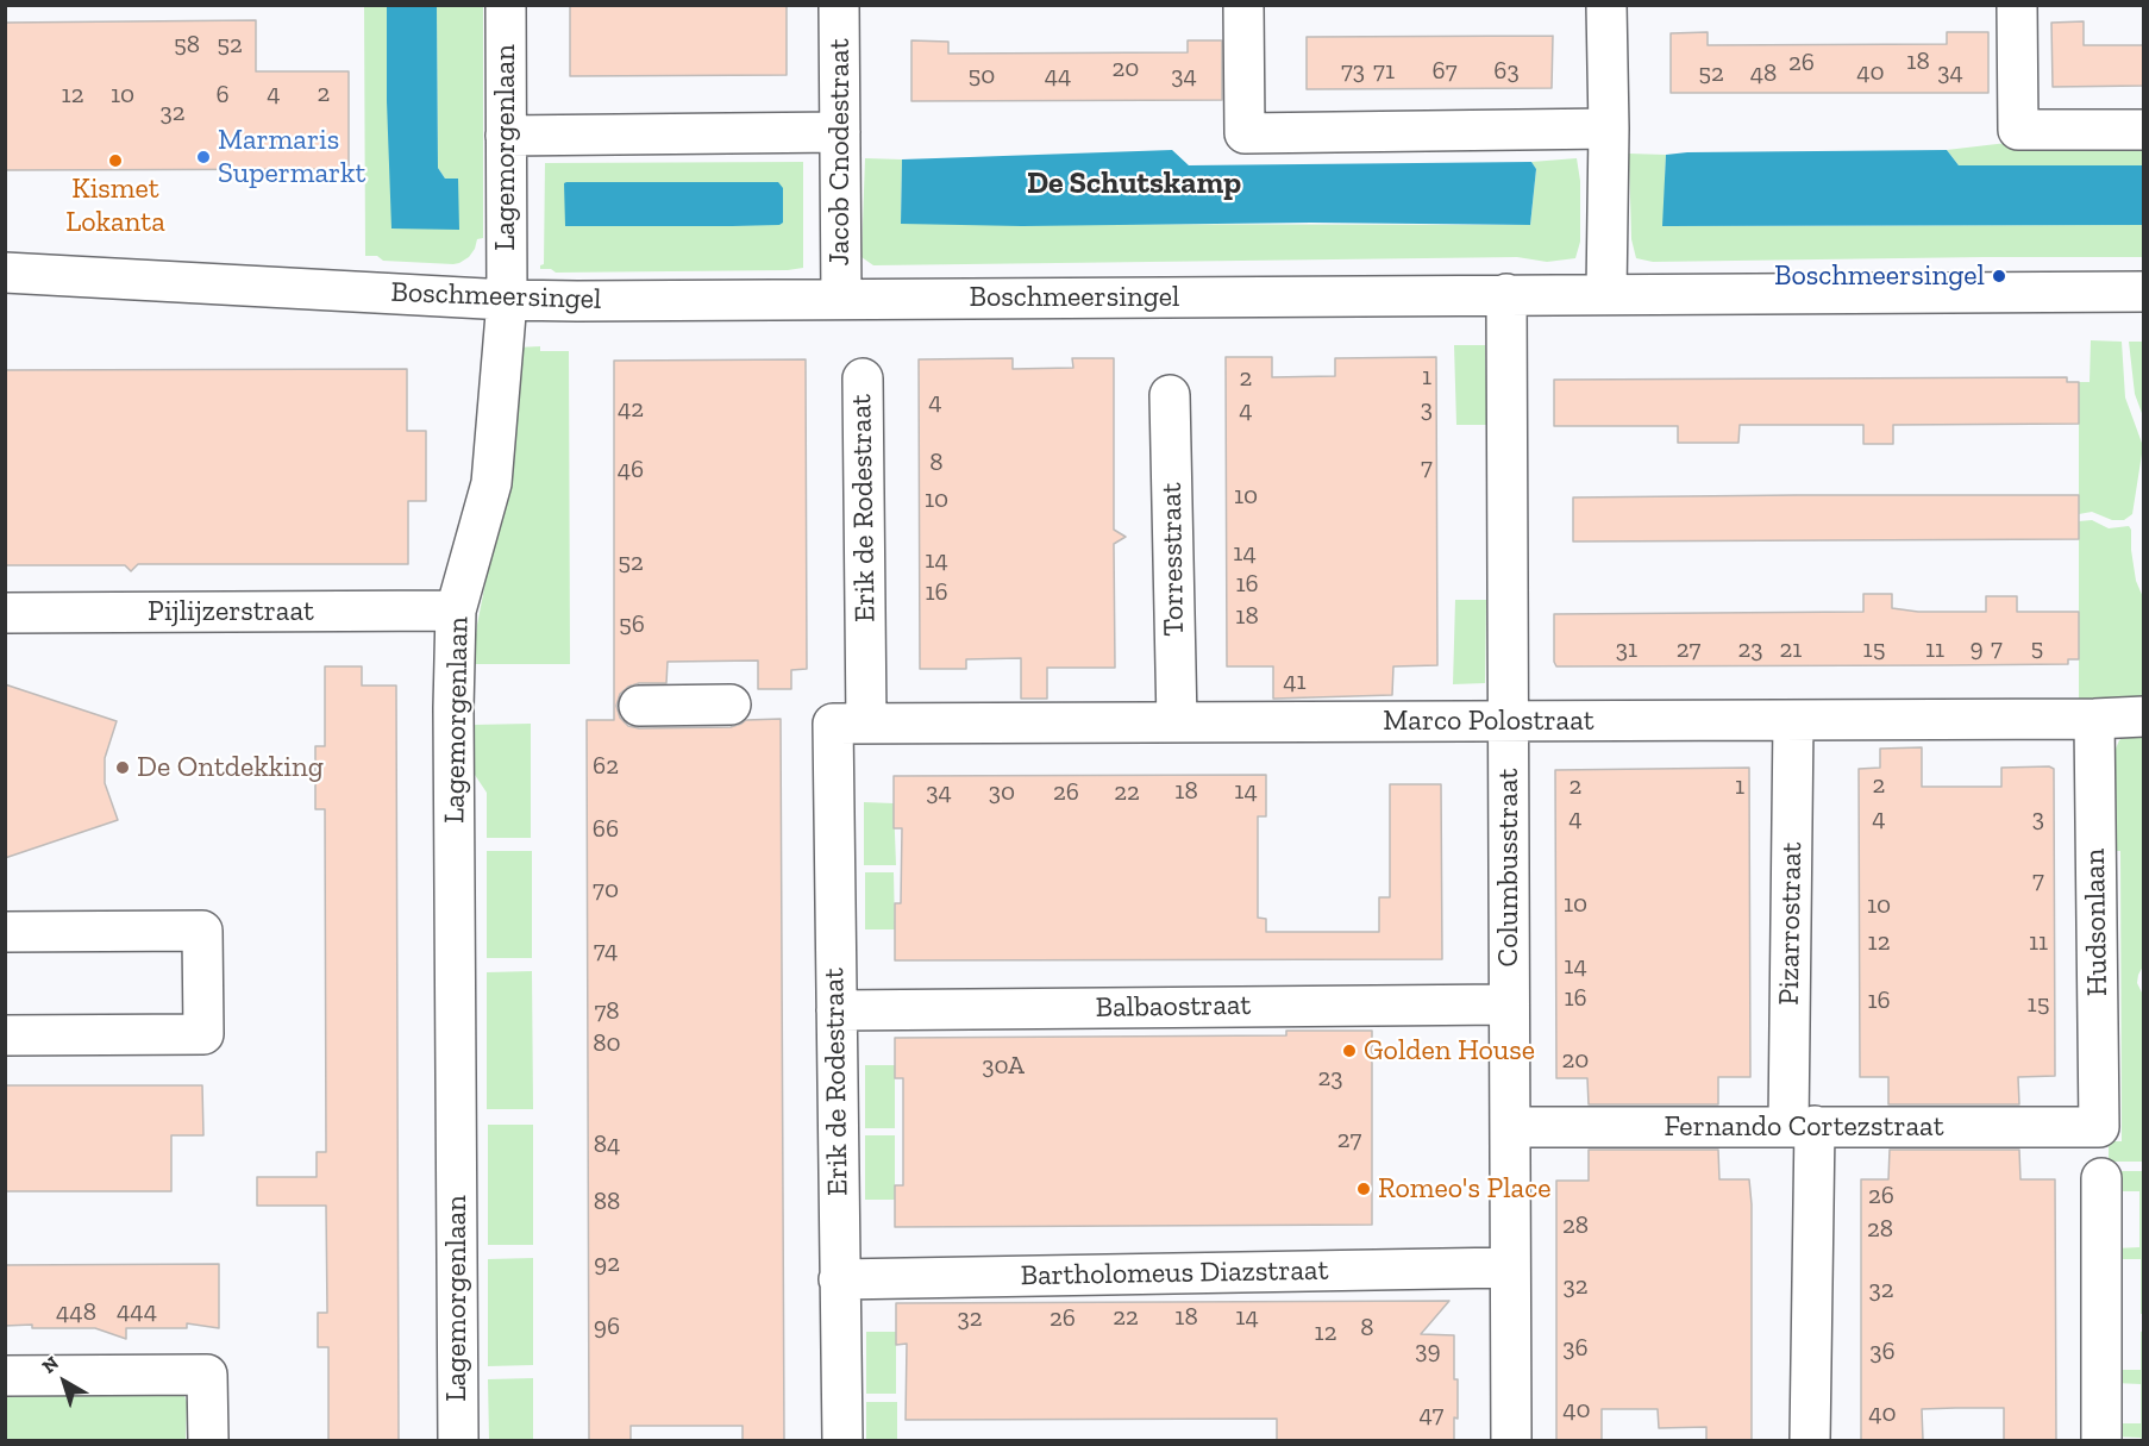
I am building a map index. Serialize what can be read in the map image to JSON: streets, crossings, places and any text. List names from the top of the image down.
{
  "streets": {
    "street": [
      "Lagemorgenlaan",
      "Jacob Cnodestraat",
      "Boschmeersingel",
      "Erik de Rodestraat",
      "Torresstraat",
      "Pijlijzerstraat",
      "Marco Polostraat",
      "Columbusstraat",
      "Hudsonlaan",
      "Pizarrostraat",
      "Balbaostraat",
      "Fernando Cortezstraat",
      "Bartholomeus Diazstraat"
    ]
  },
  "crossings": [
    ["Lagemorgenlaan", "Boschmeersingel"],
    ["Lagemorgenlaan", "Pijlijzerstraat"],
    ["Jacob Cnodestraat", "Boschmeersingel"],
    ["Boschmeersingel", "Columbusstraat"],
    ["Erik de Rodestraat", "Marco Polostraat"],
    ["Erik de Rodestraat", "Balbaostraat"],
    ["Erik de Rodestraat", "Bartholomeus Diazstraat"],
    ["Torresstraat", "Marco Polostraat"],
    ["Marco Polostraat", "Columbusstraat"],
    ["Marco Polostraat", "Hudsonlaan"],
    ["Marco Polostraat", "Pizarrostraat"],
    ["Columbusstraat", "Balbaostraat"],
    ["Columbusstraat", "Fernando Cortezstraat"],
    ["Columbusstraat", "Bartholomeus Diazstraat"],
    ["Hudsonlaan", "Fernando Cortezstraat"],
    ["Pizarrostraat", "Fernando Cortezstraat"]
  ],
  "districts": ["De Schutskamp"],
  "places": [
    "Marmaris Supermarkt",
    "Kismet Lokanta",
    "Boschmeersingel",
    "De Ontdekking",
    "Golden House",
    "Romeo's Place"
  ],
  "house_numbers": [
    "58",
    "52",
    "18",
    "26",
    "20",
    "73",
    "71",
    "67",
    "63",
    "40",
    "34",
    "52",
    "48",
    "50",
    "44",
    "34",
    "4",
    "2",
    "12",
    "10",
    "6",
    "32",
    "1",
    "2",
    "4",
    "42",
    "3",
    "4",
    "8",
    "7",
    "46",
    "10",
    "10",
    "14",
    "14",
    "52",
    "16",
    "16",
    "18",
    "56",
    "9",
    "7",
    "5",
    "31",
    "27",
    "23",
    "21",
    "15",
    "11",
    "41",
    "62",
    "2",
    "2",
    "1",
    "18",
    "14",
    "34",
    "30",
    "26",
    "22",
    "4",
    "4",
    "3",
    "66",
    "7",
    "70",
    "10",
    "10",
    "12",
    "11",
    "74",
    "14",
    "16",
    "16",
    "15",
    "78",
    "80",
    "20",
    "30A",
    "23",
    "27",
    "84",
    "26",
    "88",
    "28",
    "28",
    "92",
    "32",
    "32",
    "444",
    "448",
    "22",
    "18",
    "14",
    "32",
    "26",
    "96",
    "8",
    "12",
    "36",
    "39",
    "36",
    "40",
    "40",
    "47"
  ],
  "north": "top left"
}
